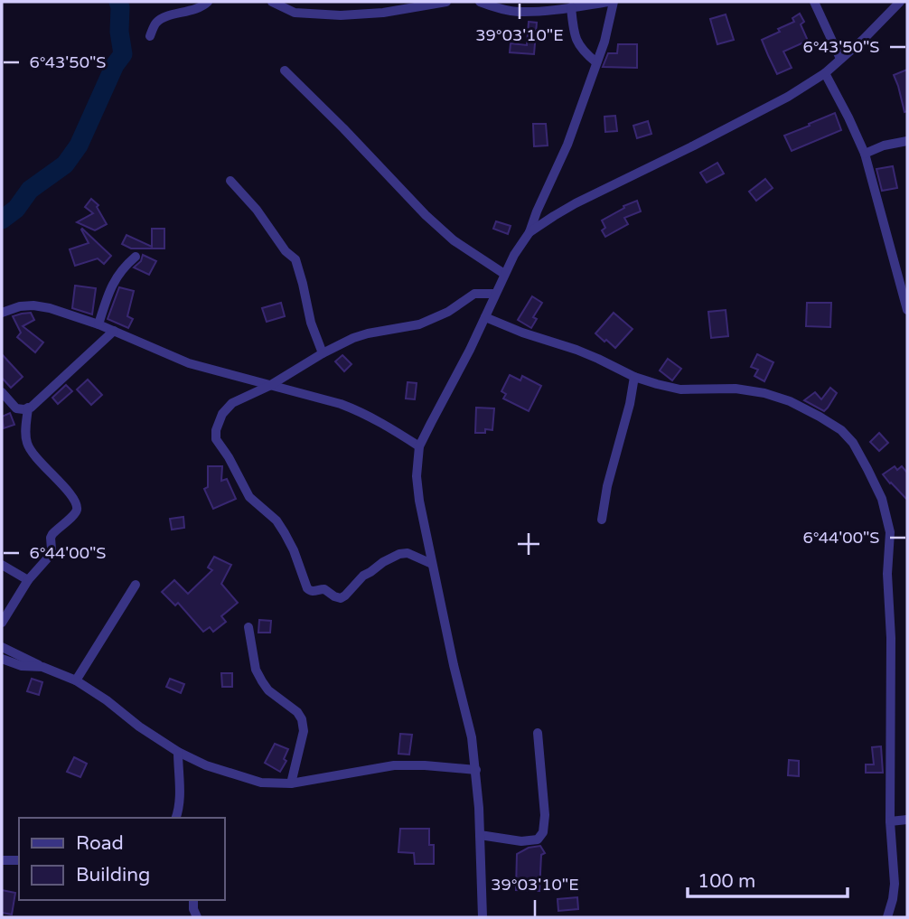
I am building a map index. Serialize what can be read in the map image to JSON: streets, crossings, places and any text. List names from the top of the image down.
{
  "legend": ["Road", "Building"],
  "scale_bar": "100 m",
  "coordinates": ["39°03'10\"E", "6°43'50\"S", "6°44'00\"S"]
}
